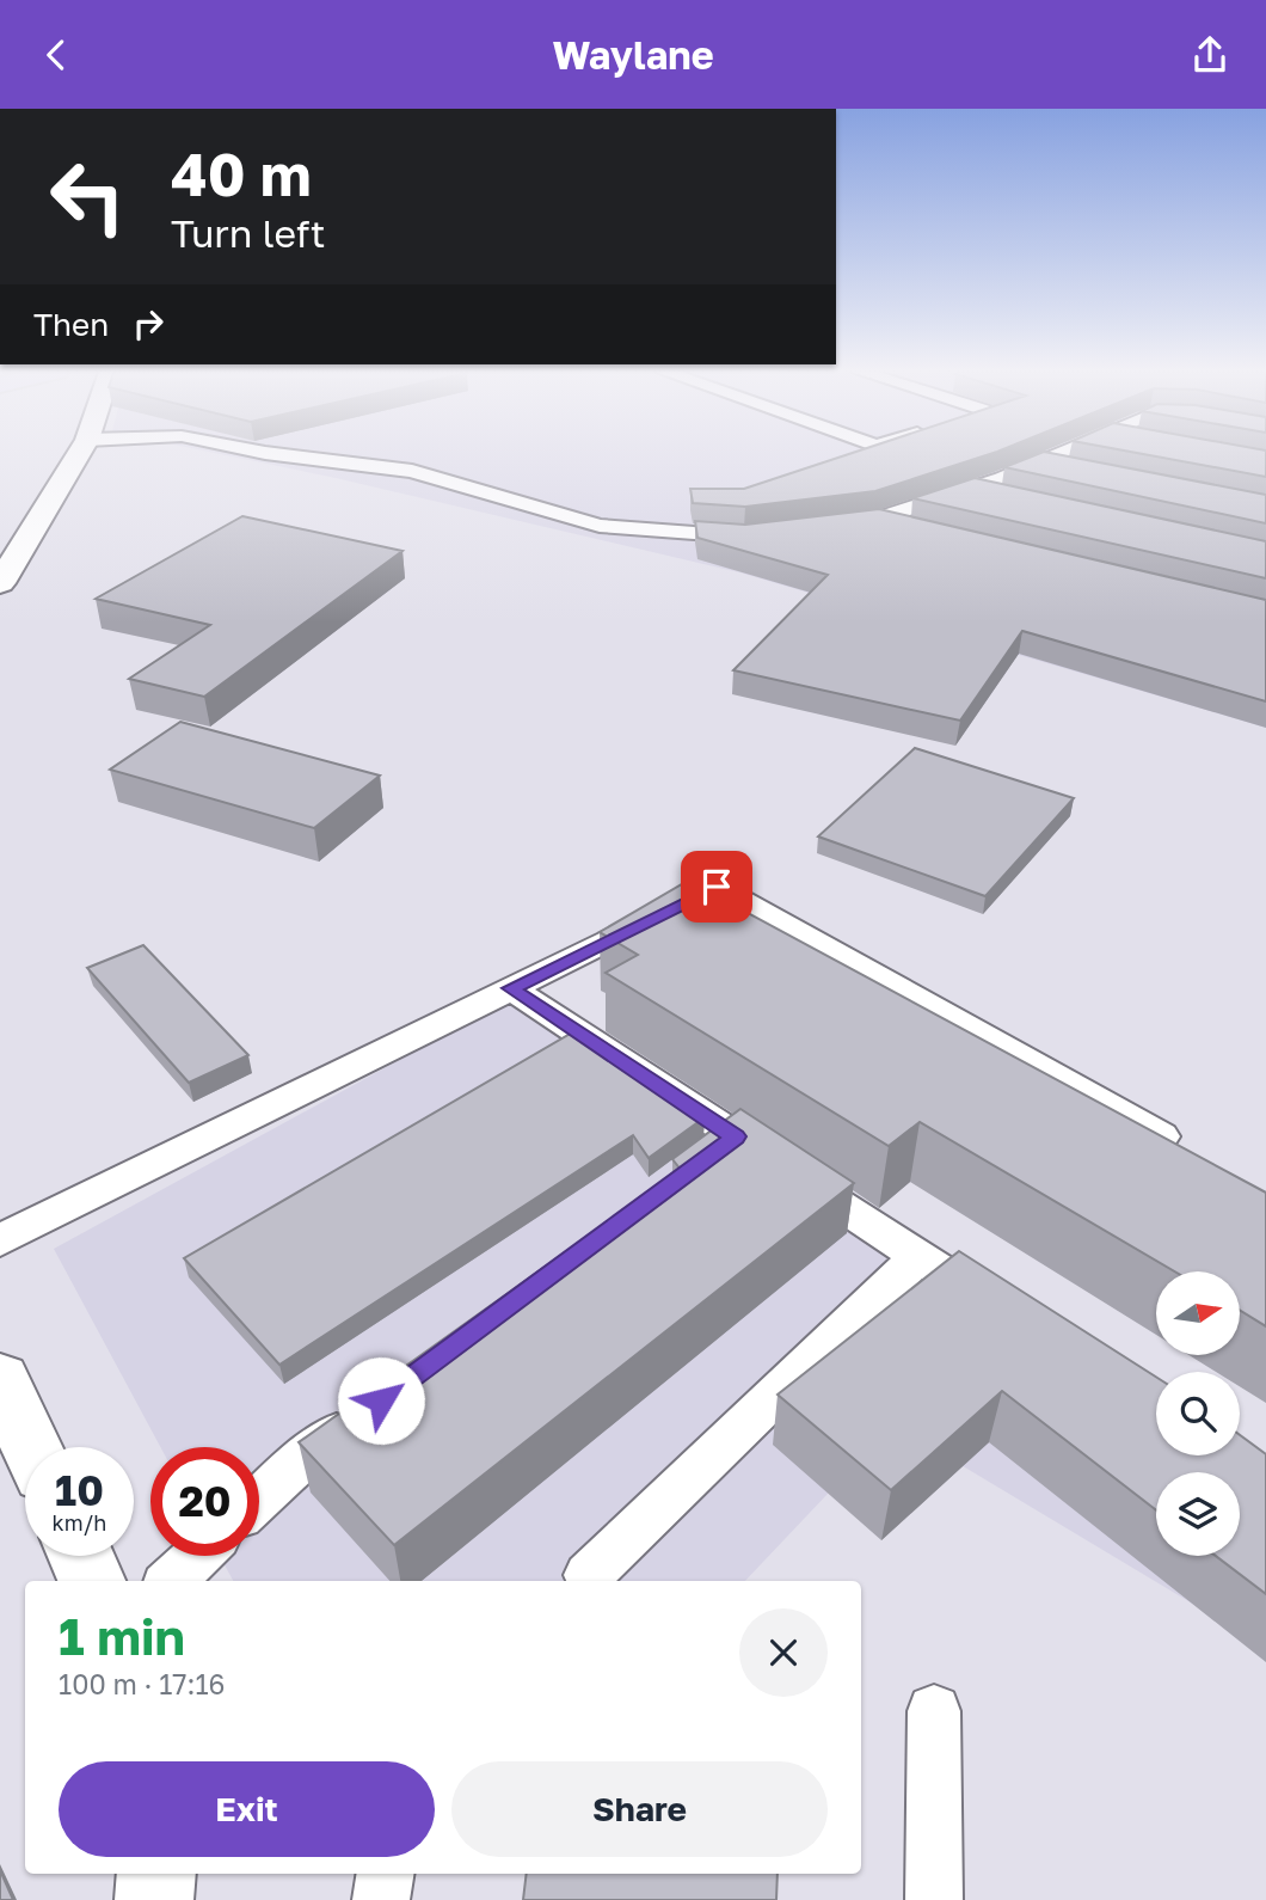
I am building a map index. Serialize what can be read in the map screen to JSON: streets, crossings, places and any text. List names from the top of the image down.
{
  "north": "right",
  "page": {
    "header": "Waylane",
    "turn": ["40 m", "Turn left"],
    "then": "Then",
    "speed": "10 km/h",
    "limit": "20",
    "heading": ["1 min", "100 m · 17:16"],
    "buttons": ["Exit", "Share"]
  }
}
